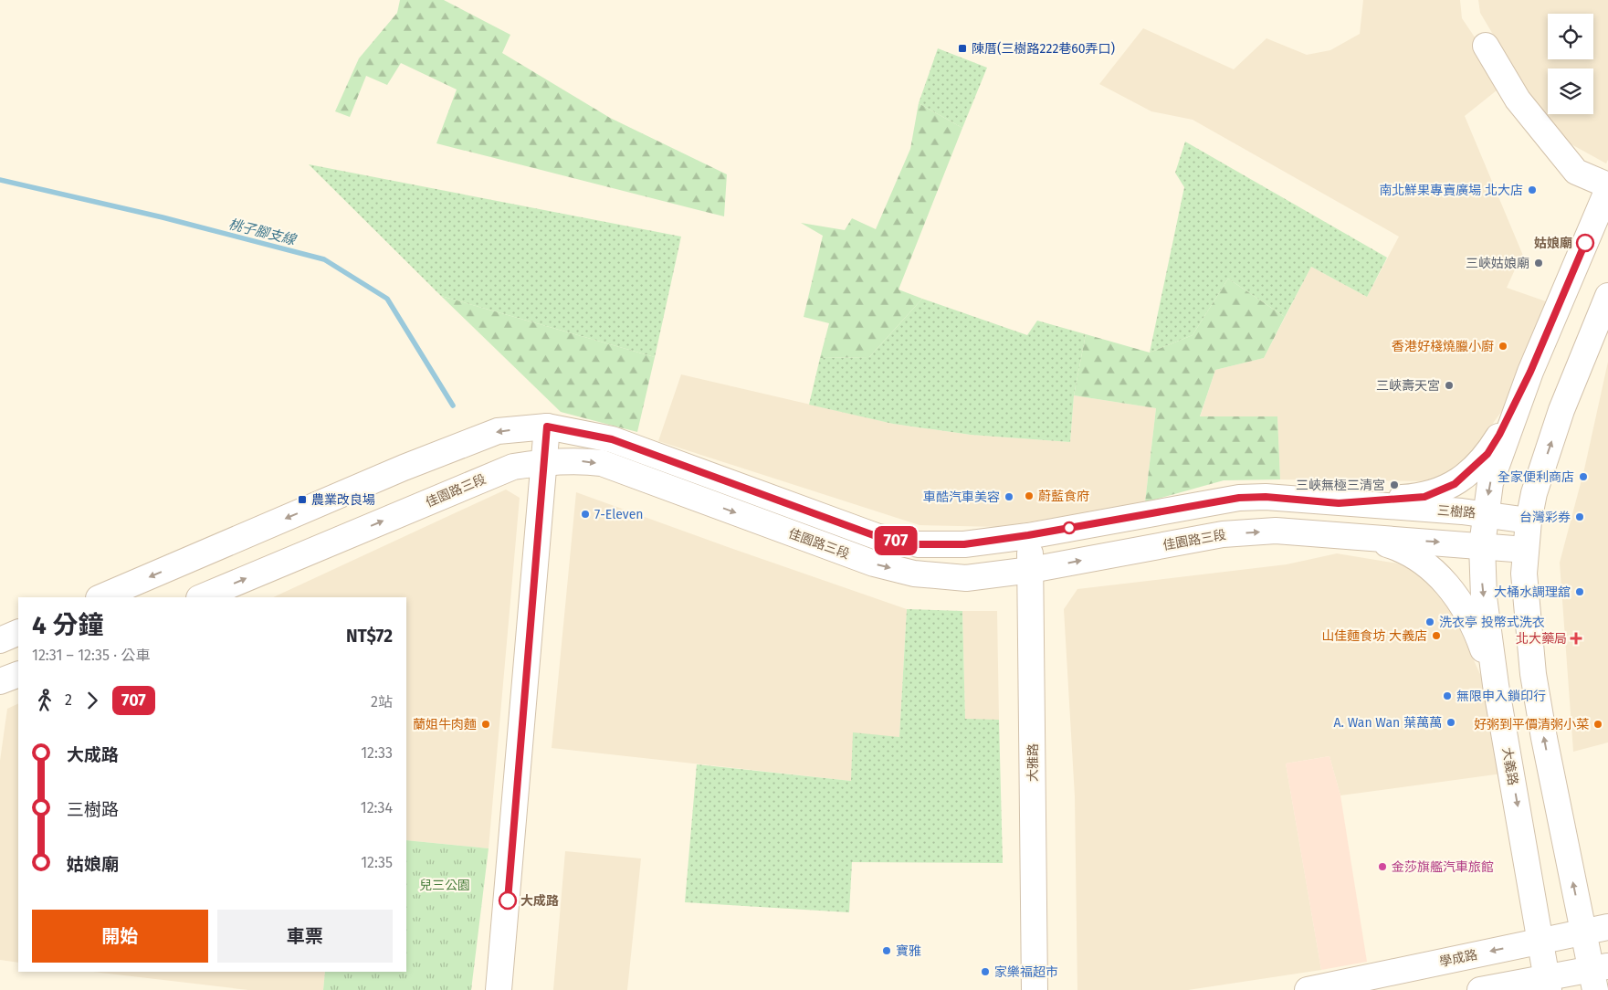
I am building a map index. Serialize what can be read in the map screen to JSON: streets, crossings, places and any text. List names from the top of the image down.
{
  "streets": {
    "street": [
      "佳園路三段",
      "三樹路",
      "大雅路",
      "大義路",
      "學成路"
    ]
  },
  "crossings": [
    ["佳園路三段", "大雅路"],
    ["佳園路三段", "大義路"],
    ["三樹路", "大雅路"],
    ["三樹路", "大義路"],
    ["大義路", "學成路"]
  ],
  "one_way": ["佳園路三段", "學成路"],
  "water": ["桃子腳支線"],
  "parks": ["兒三公園"],
  "places": {
    "transit": ["陳厝(三樹路222巷60弄口)", "農業改良場"],
    "other": [
      "南北鮮果專賣廣場 北大店",
      "姑娘廟",
      "三峽姑娘廟",
      "香港好棧燒臘小廚",
      "三峽壽天宮",
      "全家便利商店",
      "三峽無極三清宮",
      "蔚藍食府",
      "車酷汽車美容",
      "7-Eleven",
      "台灣彩券",
      "大桶水調理舘",
      "洗衣亭 投幣式洗衣",
      "山佳麵食坊 大義店",
      "無限申入鎖印行",
      "A. Wan Wan 葉萬萬",
      "蘭姐牛肉麵",
      "好粥到平價清粥小菜",
      "金莎旗艦汽車旅館",
      "大成路",
      "寶雅",
      "家樂福超市"
    ],
    "health": ["北大藥局"]
  },
  "lines": ["bus line 707"],
  "page": {
    "on_map": "707",
    "heading": ["4 分鐘", "12:31 – 12:35 · 公車", "NT$72"],
    "legs": ["2", "707", "2站"],
    "list": [
      {
        "name": "大成路",
        "value": "12:33"
      },
      {
        "name": "三樹路",
        "value": "12:34"
      },
      {
        "name": "姑娘廟",
        "value": "12:35"
      }
    ],
    "buttons": ["開始", "車票"]
  }
}
